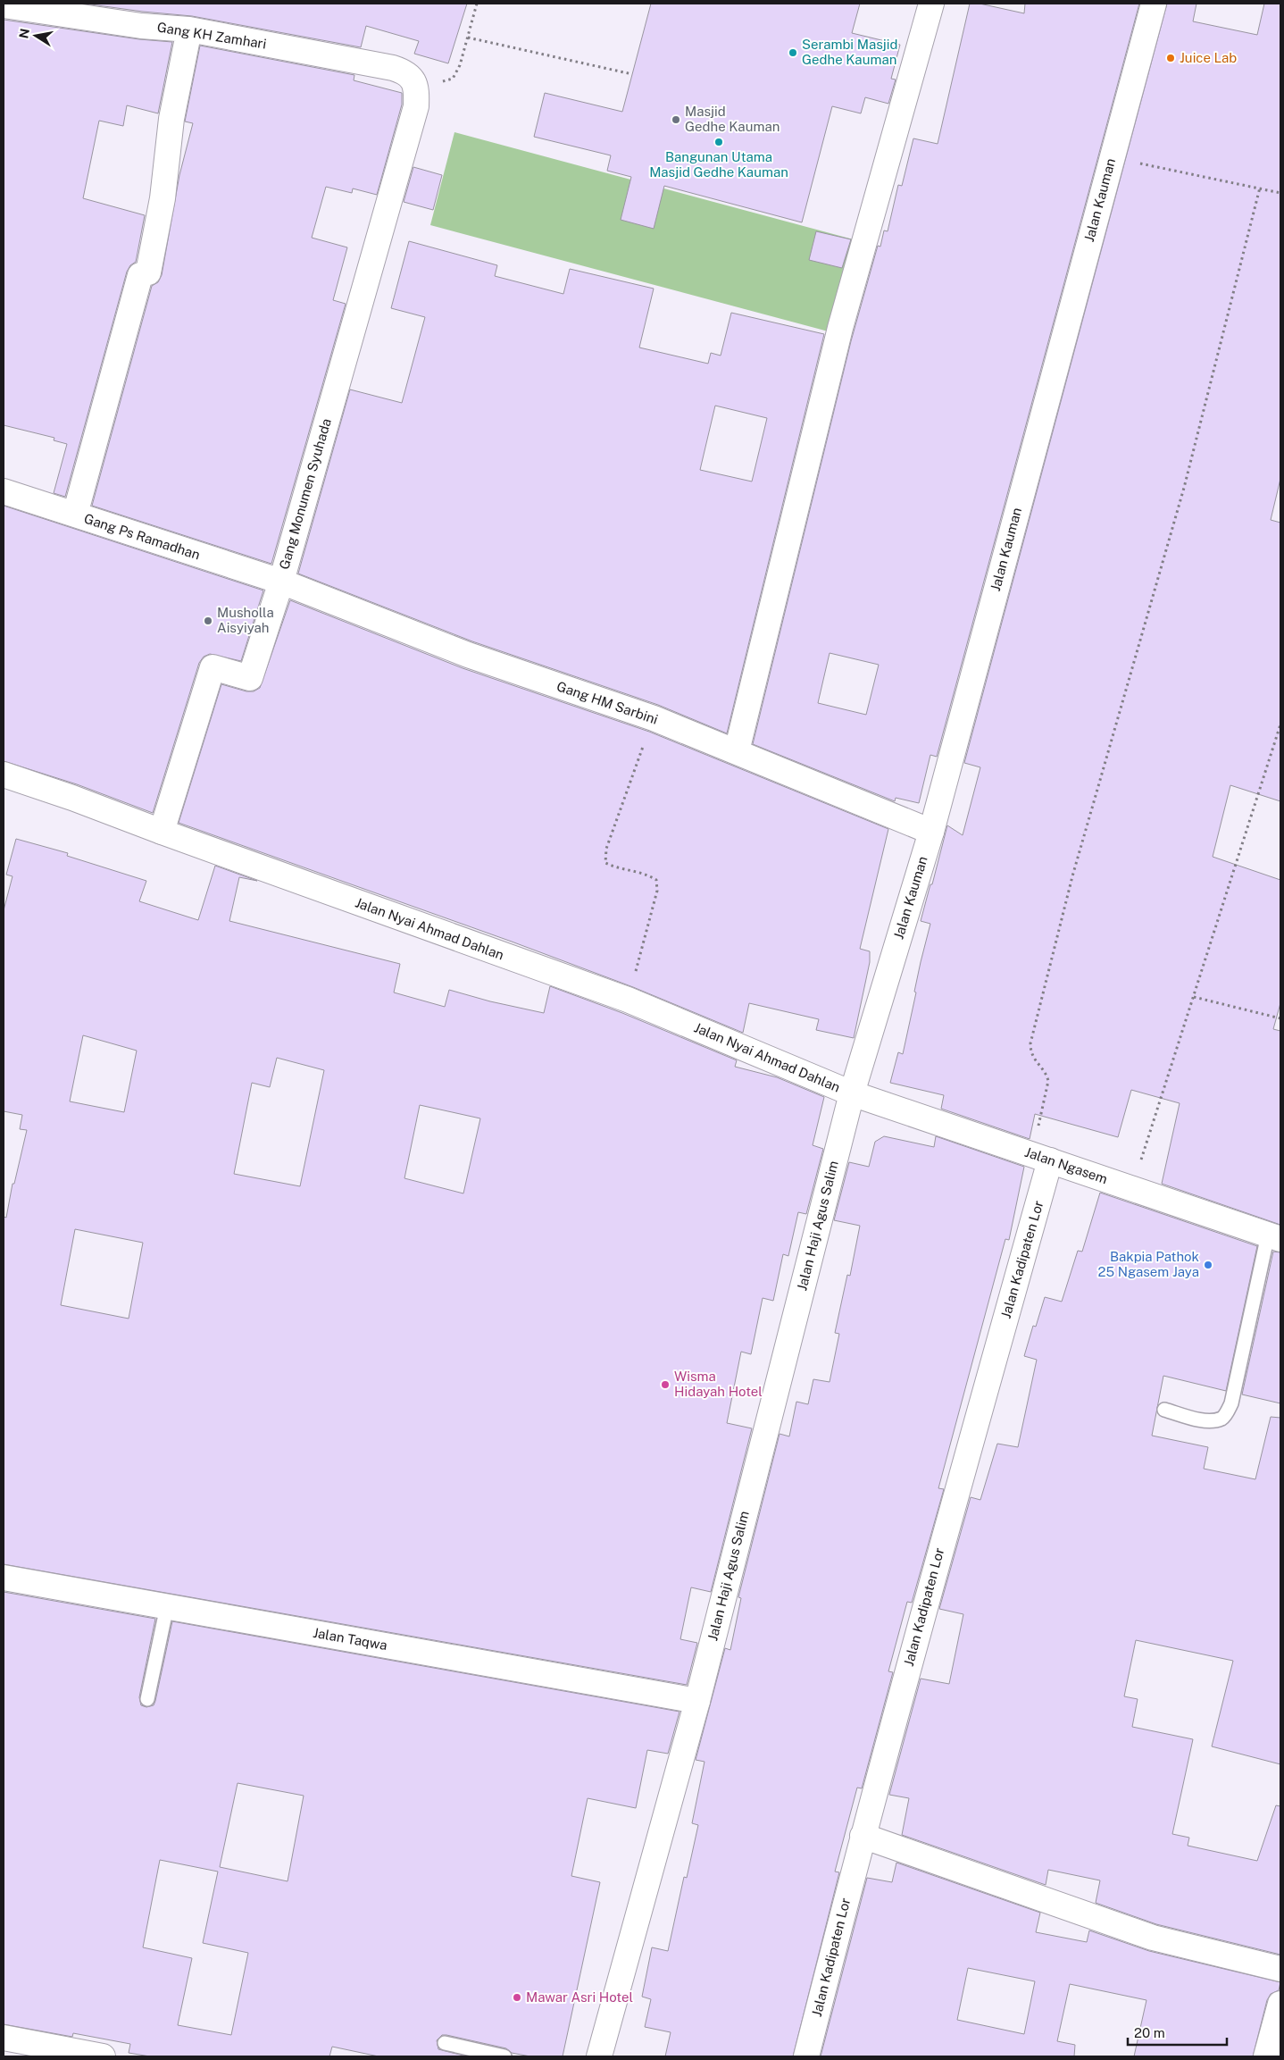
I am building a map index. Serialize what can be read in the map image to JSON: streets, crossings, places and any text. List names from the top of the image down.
{
  "streets": {
    "street": [
      "Gang KH Zamhari",
      "Jalan Kauman",
      "Gang Monumen Syuhada",
      "Gang Ps Ramadhan",
      "Gang HM Sarbini",
      "Jalan Nyai Ahmad Dahlan",
      "Jalan Ngasem",
      "Jalan Haji Agus Salim",
      "Jalan Kadipaten Lor",
      "Jalan Taqwa"
    ]
  },
  "crossings": [
    ["Gang KH Zamhari", "Gang Monumen Syuhada"],
    ["Jalan Kauman", "Gang HM Sarbini"],
    ["Jalan Kauman", "Jalan Nyai Ahmad Dahlan"],
    ["Jalan Kauman", "Jalan Ngasem"],
    ["Jalan Kauman", "Jalan Haji Agus Salim"],
    ["Gang Monumen Syuhada", "Gang Ps Ramadhan"],
    ["Gang Monumen Syuhada", "Gang HM Sarbini"],
    ["Gang Monumen Syuhada", "Jalan Nyai Ahmad Dahlan"],
    ["Gang Ps Ramadhan", "Gang HM Sarbini"],
    ["Jalan Nyai Ahmad Dahlan", "Jalan Ngasem"],
    ["Jalan Nyai Ahmad Dahlan", "Jalan Haji Agus Salim"],
    ["Jalan Ngasem", "Jalan Haji Agus Salim"],
    ["Jalan Ngasem", "Jalan Kadipaten Lor"],
    ["Jalan Haji Agus Salim", "Jalan Taqwa"]
  ],
  "places": [
    "Serambi Masjid Gedhe Kauman",
    "Juice Lab",
    "Masjid Gedhe Kauman",
    "Bangunan Utama Masjid Gedhe Kauman",
    "Musholla Aisyiyah",
    "Bakpia Pathok 25 Ngasem Jaya",
    "Wisma Hidayah Hotel",
    "Mawar Asri Hotel"
  ],
  "scale_bar": "20 m",
  "north": "left"
}
